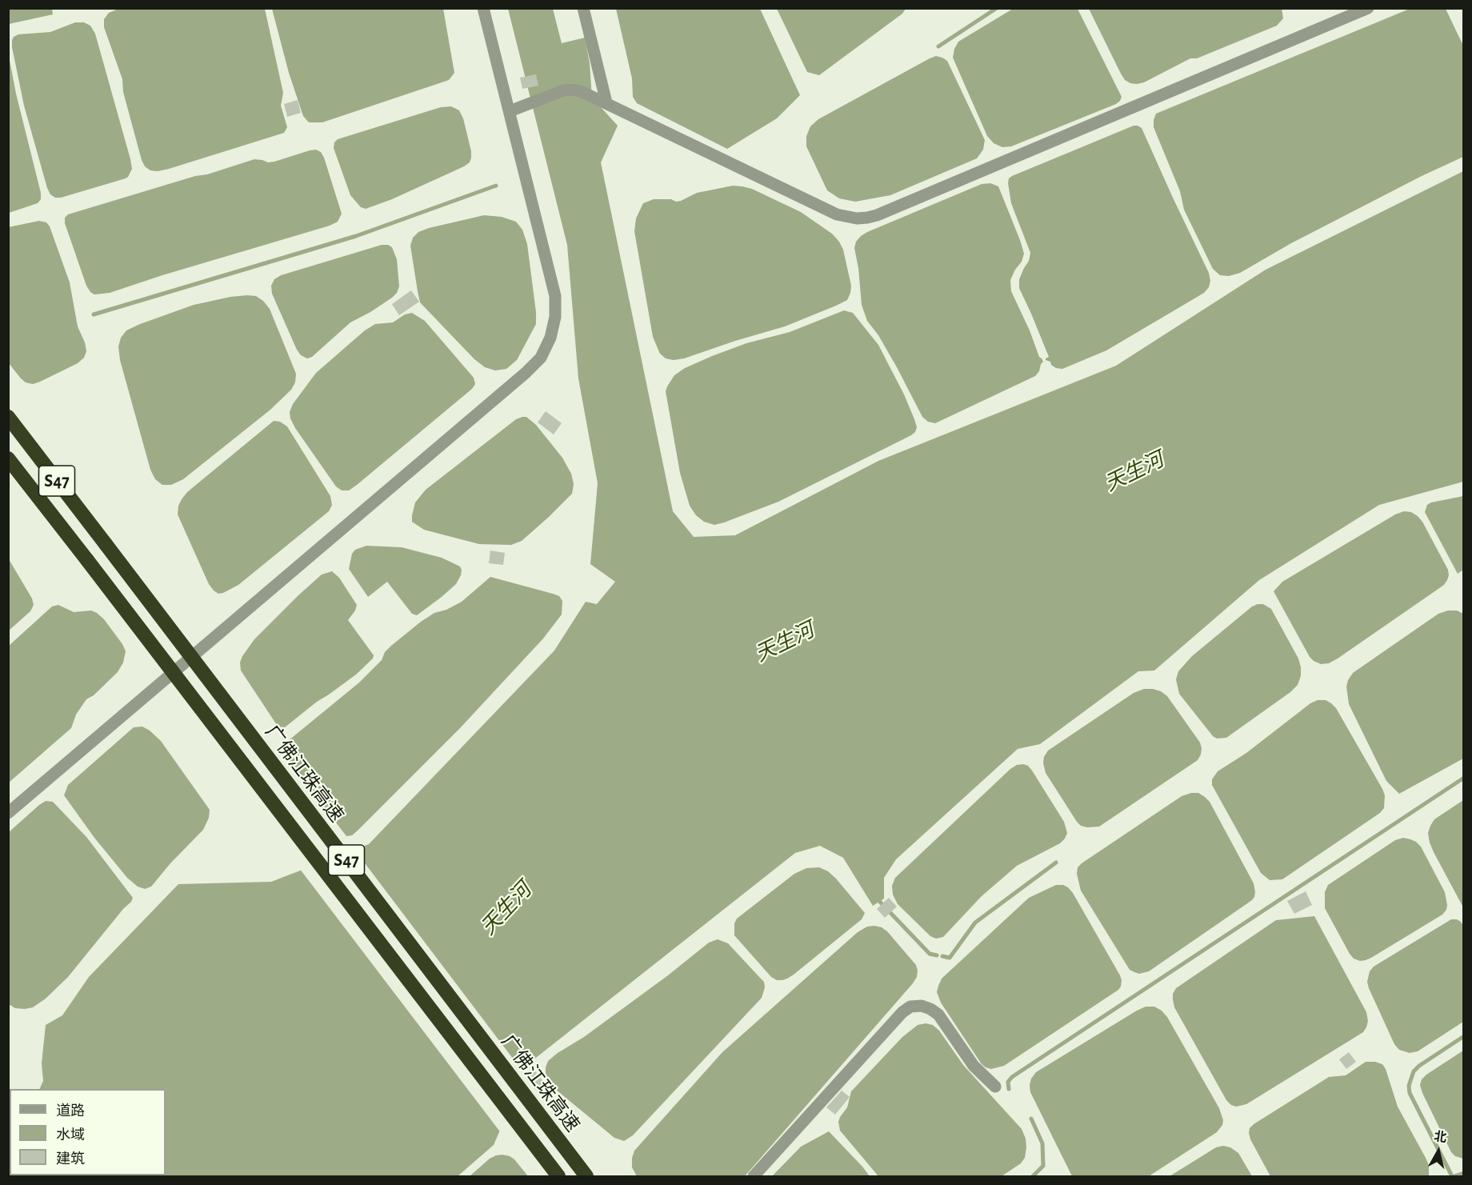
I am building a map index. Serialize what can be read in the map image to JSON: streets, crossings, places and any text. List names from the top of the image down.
{
  "streets": {
    "highway": ["S47", "广佛江珠高速"]
  },
  "water": ["天生河"],
  "legend": ["道路", "水域", "建筑"],
  "north": "top"
}
